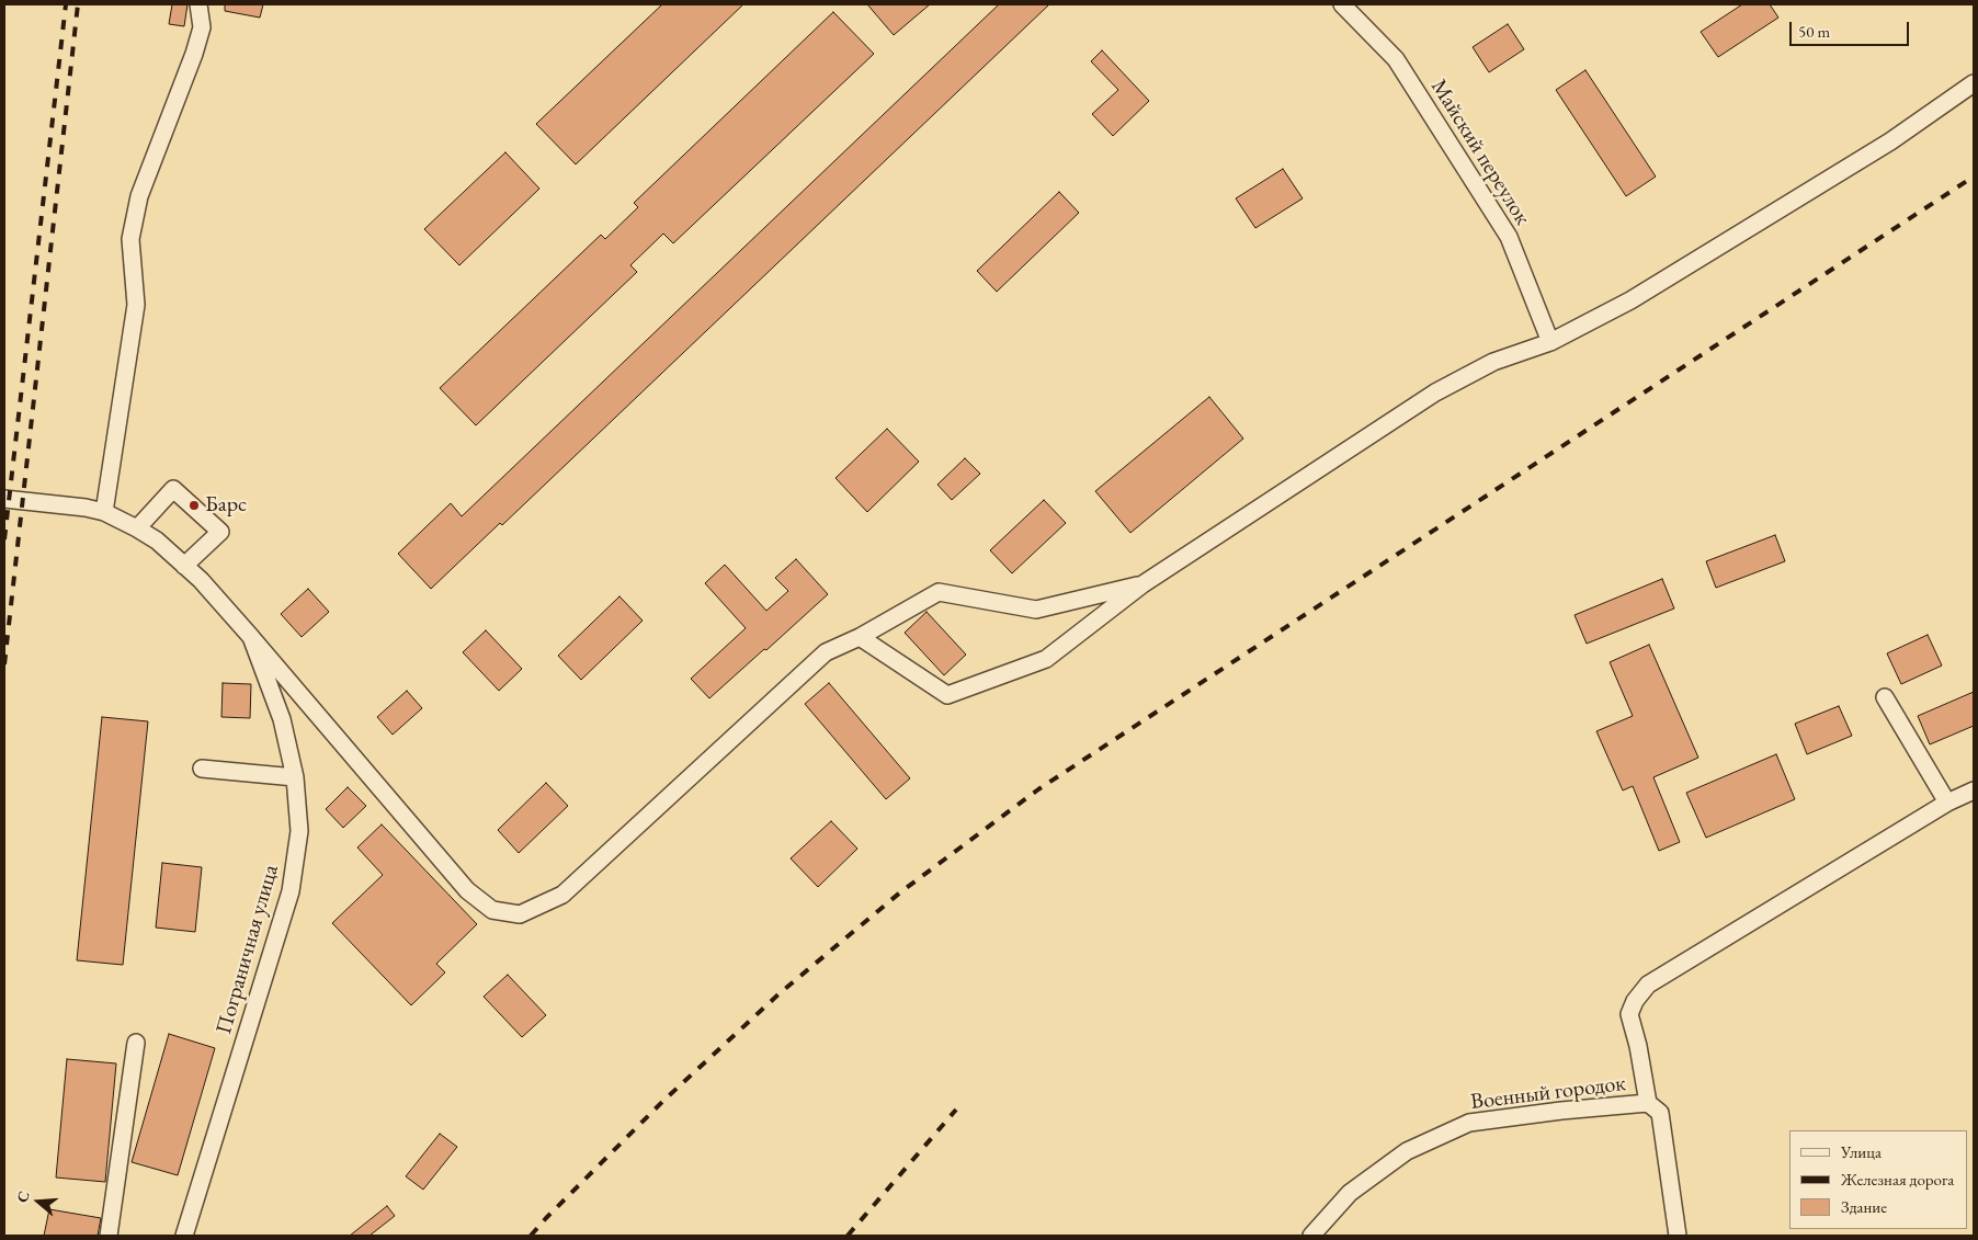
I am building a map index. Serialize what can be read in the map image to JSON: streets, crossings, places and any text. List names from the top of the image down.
{
  "streets": {
    "street": ["Майский переулок", "Пограничная улица", "Военный городок"]
  },
  "places": ["Барс"],
  "legend": ["Улица", "Железная дорога", "Здание"],
  "scale_bar": "50 m",
  "north": "left"
}
